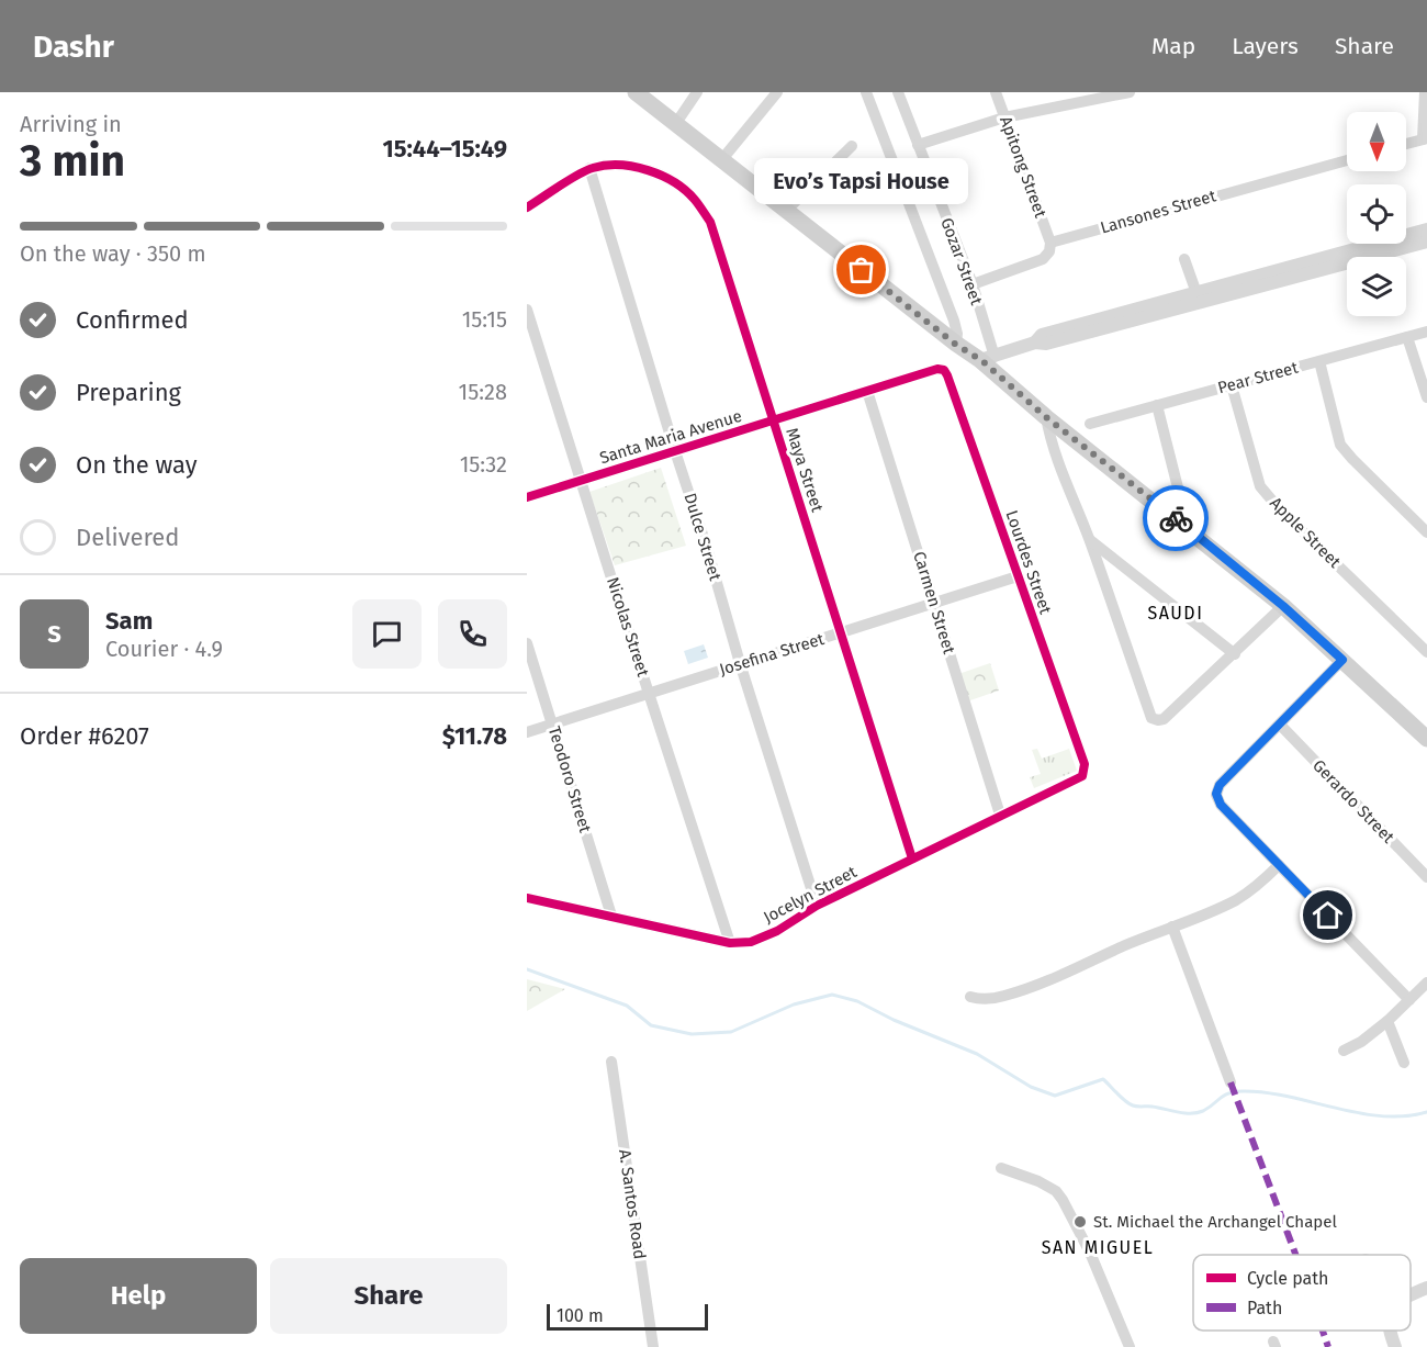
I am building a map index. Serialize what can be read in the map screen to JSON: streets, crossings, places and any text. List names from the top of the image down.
{
  "streets": {
    "street": [
      "Apitong Street",
      "Lansones Street",
      "Gozar Street",
      "Pear Street",
      "Santa Maria Avenue",
      "Maya Street",
      "Apple Street",
      "Dulce Street",
      "Lourdes Street",
      "Carmen Street",
      "Nicolas Street",
      "Josefina Street",
      "Teodoro Street",
      "Gerardo Street",
      "Jocelyn Street",
      "A. Santos Road"
    ]
  },
  "crossings": [
    ["Apitong Street", "Lansones Street"],
    ["Pear Street", "Apple Street"],
    ["Santa Maria Avenue", "Maya Street"],
    ["Santa Maria Avenue", "Dulce Street"],
    ["Santa Maria Avenue", "Lourdes Street"],
    ["Santa Maria Avenue", "Carmen Street"],
    ["Santa Maria Avenue", "Nicolas Street"],
    ["Maya Street", "Dulce Street"],
    ["Maya Street", "Josefina Street"],
    ["Maya Street", "Jocelyn Street"],
    ["Dulce Street", "Josefina Street"],
    ["Dulce Street", "Jocelyn Street"],
    ["Lourdes Street", "Josefina Street"],
    ["Lourdes Street", "Jocelyn Street"],
    ["Carmen Street", "Josefina Street"],
    ["Carmen Street", "Jocelyn Street"],
    ["Nicolas Street", "Josefina Street"],
    ["Nicolas Street", "Jocelyn Street"],
    ["Josefina Street", "Teodoro Street"],
    ["Teodoro Street", "Jocelyn Street"]
  ],
  "districts": ["SAUDI", "SAN MIGUEL"],
  "places": ["Evo’s Tapsi House", "St. Michael the Archangel Chapel"],
  "legend": ["Cycle path", "Path"],
  "scale_bar": "100 m",
  "north": "bottom",
  "page": {
    "header": "Dashr",
    "nav": ["Map", "Layers", "Share"],
    "heading": ["3 min", "Arriving in", "15:44–15:49"],
    "panel": [
      "Sam",
      "Courier · 4.9",
      "Order #6207",
      "$11.78"
    ],
    "bubble": "Evo’s Tapsi House",
    "bar": "On the way · 350 m",
    "list": [
      ["Confirmed", "15:15"],
      ["Preparing", "15:28"],
      ["On the way", "15:32"],
      "Delivered"
    ],
    "round": "S",
    "buttons": ["Help", "Share"],
    "scale": "100 m"
  }
}
